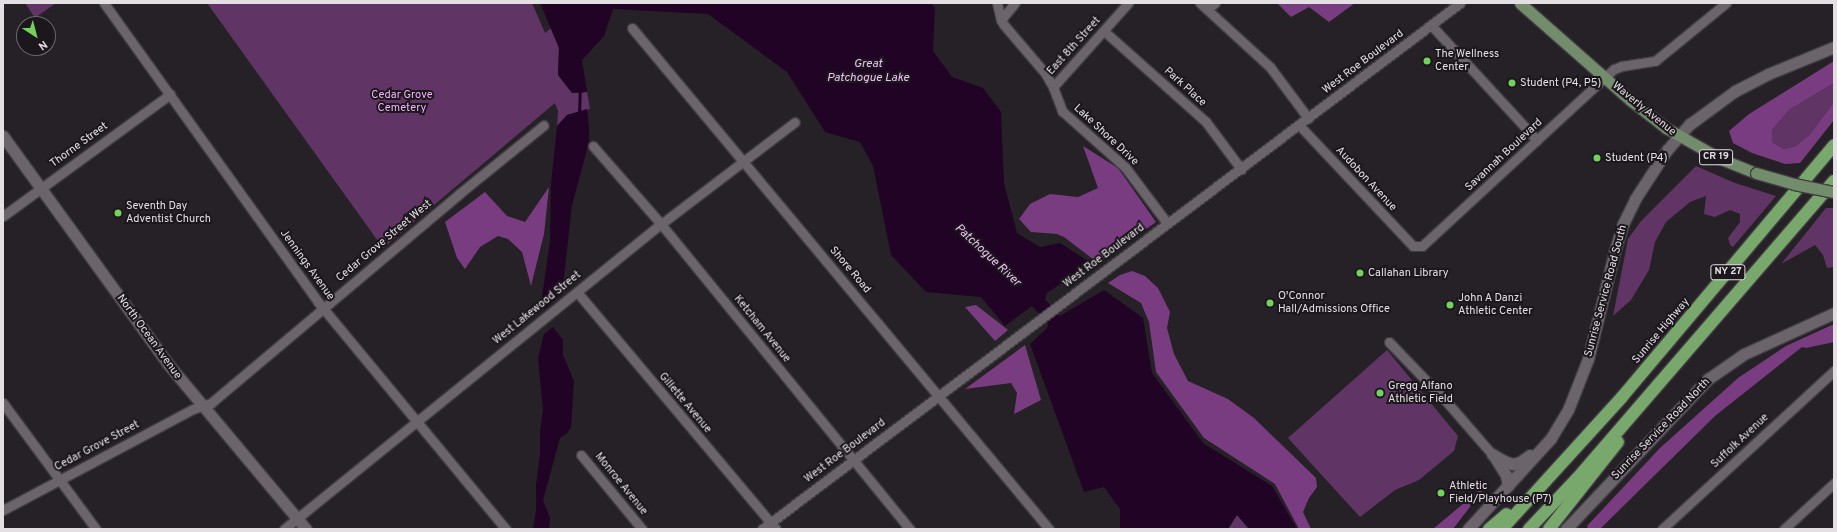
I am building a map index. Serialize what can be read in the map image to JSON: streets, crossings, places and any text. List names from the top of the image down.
{
  "streets": {
    "highway": ["NY 27", "Sunrise Highway"],
    "main road": [
      "Waverly Avenue",
      "CR 19",
      "Sunrise Service Road South",
      "North Ocean Avenue",
      "Sunrise Service Road North"
    ],
    "street": [
      "East 8th Street",
      "West Roe Boulevard",
      "Park Place",
      "Lake Shore Drive",
      "Thorne Street",
      "Savannah Boulevard",
      "Audobon Avenue",
      "Cedar Grove Street West",
      "Jennings Avenue",
      "Shore Road",
      "West Lakewood Street",
      "Ketcham Avenue",
      "Gillette Avenue",
      "Suffolk Avenue",
      "Cedar Grove Street",
      "Monroe Avenue"
    ]
  },
  "crossings": [
    ["East 8th Street", "Park Place"],
    ["East 8th Street", "Lake Shore Drive"],
    ["West Roe Boulevard", "Park Place"],
    ["West Roe Boulevard", "Lake Shore Drive"],
    ["West Roe Boulevard", "Audobon Avenue"],
    ["West Roe Boulevard", "Shore Road"],
    ["West Roe Boulevard", "Ketcham Avenue"],
    ["West Roe Boulevard", "Gillette Avenue"],
    ["Waverly Avenue", "Savannah Boulevard"],
    ["Waverly Avenue", "Sunrise Service Road South"],
    ["Thorne Street", "Jennings Avenue"],
    ["Thorne Street", "North Ocean Avenue"],
    ["Savannah Boulevard", "Audobon Avenue"],
    ["Cedar Grove Street West", "Jennings Avenue"],
    ["Cedar Grove Street West", "North Ocean Avenue"],
    ["Cedar Grove Street West", "Cedar Grove Street"],
    ["Jennings Avenue", "West Lakewood Street"],
    ["Shore Road", "West Lakewood Street"],
    ["West Lakewood Street", "Ketcham Avenue"],
    ["West Lakewood Street", "North Ocean Avenue"],
    ["West Lakewood Street", "Gillette Avenue"],
    ["North Ocean Avenue", "Cedar Grove Street"]
  ],
  "water": ["Great Patchogue Lake", "Patchogue River"],
  "parks": ["Cedar Grove Cemetery"],
  "places": [
    "The Wellness Center",
    "Student (P4, P5)",
    "Student (P4)",
    "Seventh Day Adventist Church",
    "Callahan Library",
    "O'Connor Hall/Admissions Office",
    "John A Danzi Athletic Center",
    "Gregg Alfano Athletic Field",
    "Athletic Field/Playhouse (P7)"
  ],
  "north": "bottom right"
}
